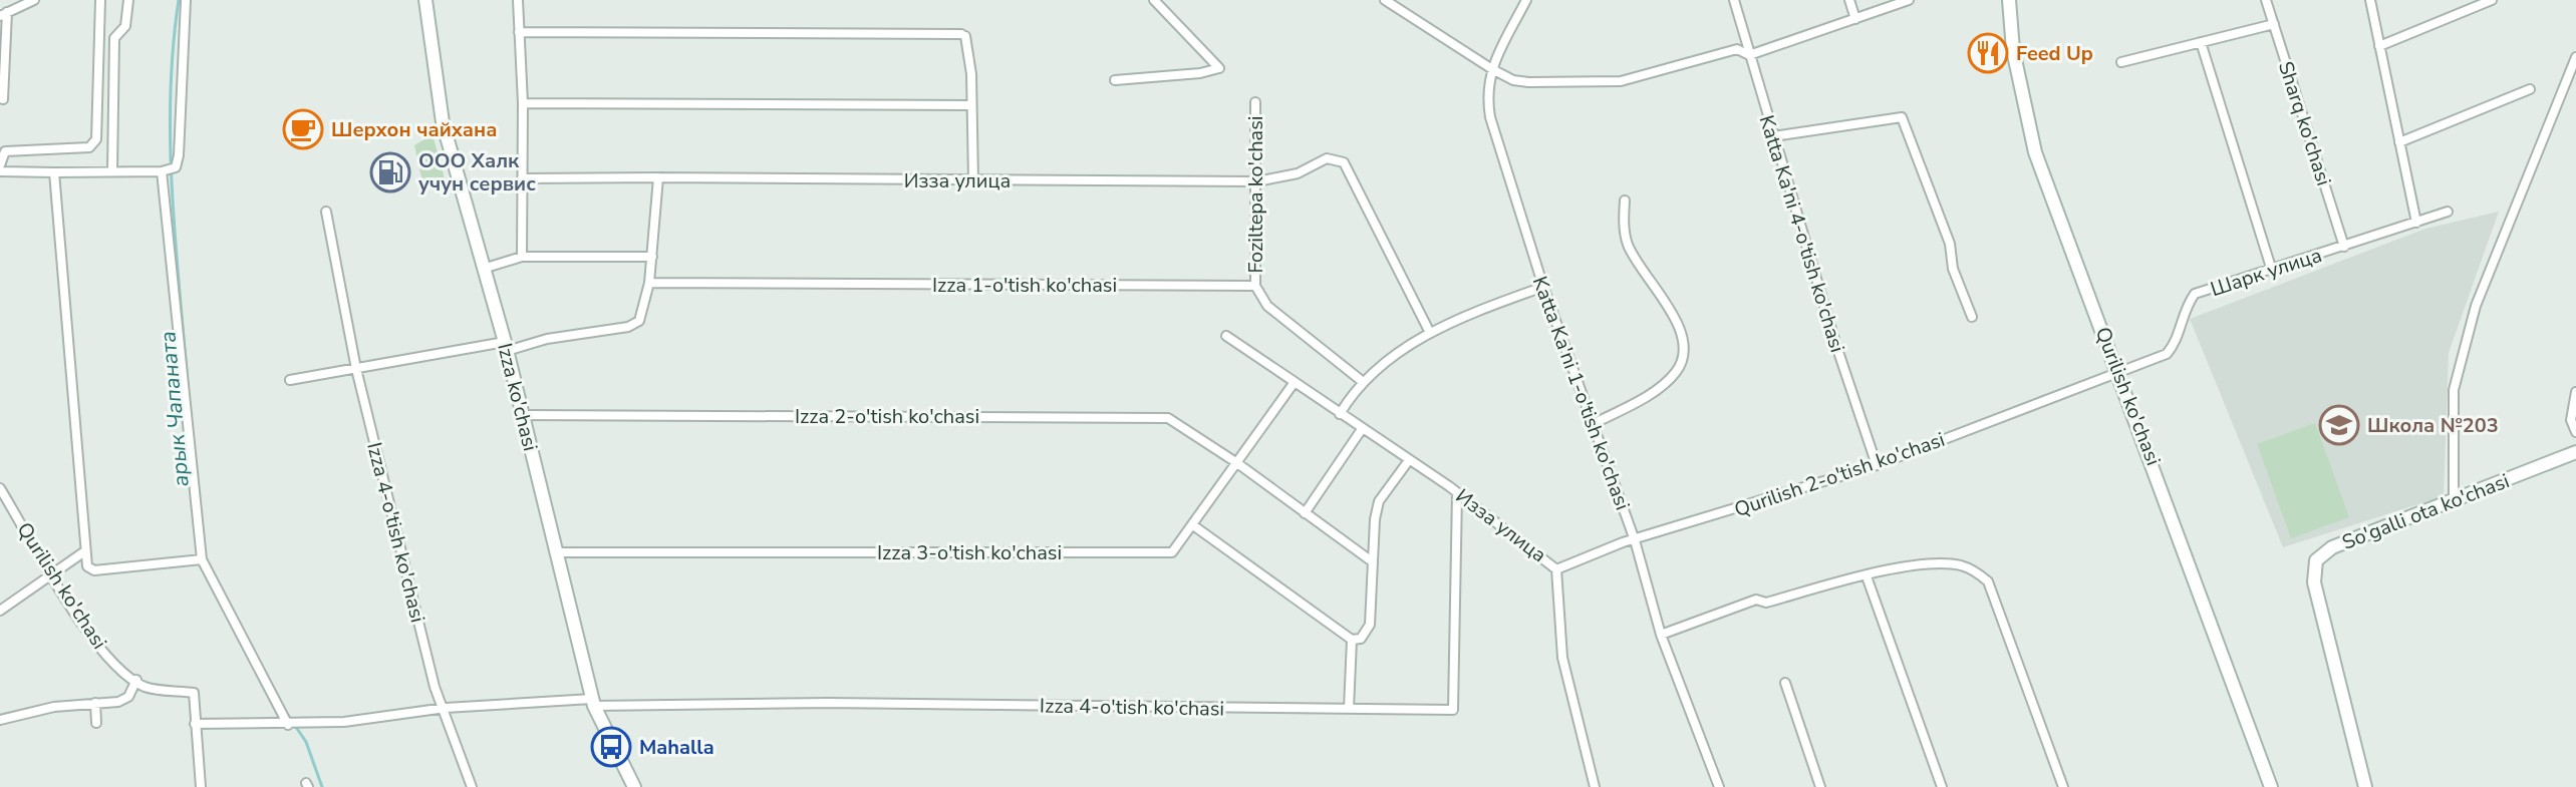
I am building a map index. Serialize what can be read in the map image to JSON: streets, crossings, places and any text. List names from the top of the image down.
{
  "streets": {
    "street": [
      "Sharq ko'chasi",
      "Изза улица",
      "Foziltepa ko'chasi",
      "Katta Ka'ni 4-o'tish ko'chasi",
      "Шарк улица",
      "Izza 1-o'tish ko'chasi",
      "Katta Ka'ni 1-o'tish ko'chasi",
      "Qurilish ko'chasi",
      "Izza ko'chasi",
      "Izza 2-o'tish ko'chasi",
      "Qurilish 2-o'tish ko'chasi",
      "So'galli ota ko'chasi",
      "Izza 4-o'tish ko'chasi",
      "Izza 3-o'tish ko'chasi"
    ]
  },
  "crossings": [
    ["Sharq ko'chasi", "Шарк улица"],
    ["Изза улица", "Foziltepa ko'chasi"],
    ["Изза улица", "Qurilish 2-o'tish ko'chasi"],
    ["Изза улица", "Izza 4-o'tish ko'chasi"],
    ["Изза улица", "Izza 3-o'tish ko'chasi"],
    ["Foziltepa ko'chasi", "Izza 1-o'tish ko'chasi"],
    ["Katta Ka'ni 4-o'tish ko'chasi", "Qurilish 2-o'tish ko'chasi"],
    ["Шарк улица", "Qurilish ko'chasi"],
    ["Шарк улица", "Qurilish 2-o'tish ko'chasi"],
    ["Katta Ka'ni 1-o'tish ko'chasi", "Qurilish 2-o'tish ko'chasi"],
    ["Qurilish ko'chasi", "Qurilish 2-o'tish ko'chasi"],
    ["Izza ko'chasi", "Izza 2-o'tish ko'chasi"],
    ["Izza ko'chasi", "Izza 4-o'tish ko'chasi"],
    ["Izza ko'chasi", "Izza 3-o'tish ko'chasi"],
    ["Izza 2-o'tish ko'chasi", "Izza 3-o'tish ko'chasi"]
  ],
  "water": ["арык Чапаната"],
  "places": {
    "restaurant": ["Feed Up"],
    "cafe": ["Шерхон чайхана"],
    "fuel station": ["ООО Халк учун сервис"],
    "school or university": ["Школа №203"],
    "bus stop": ["Mahalla"]
  }
}
